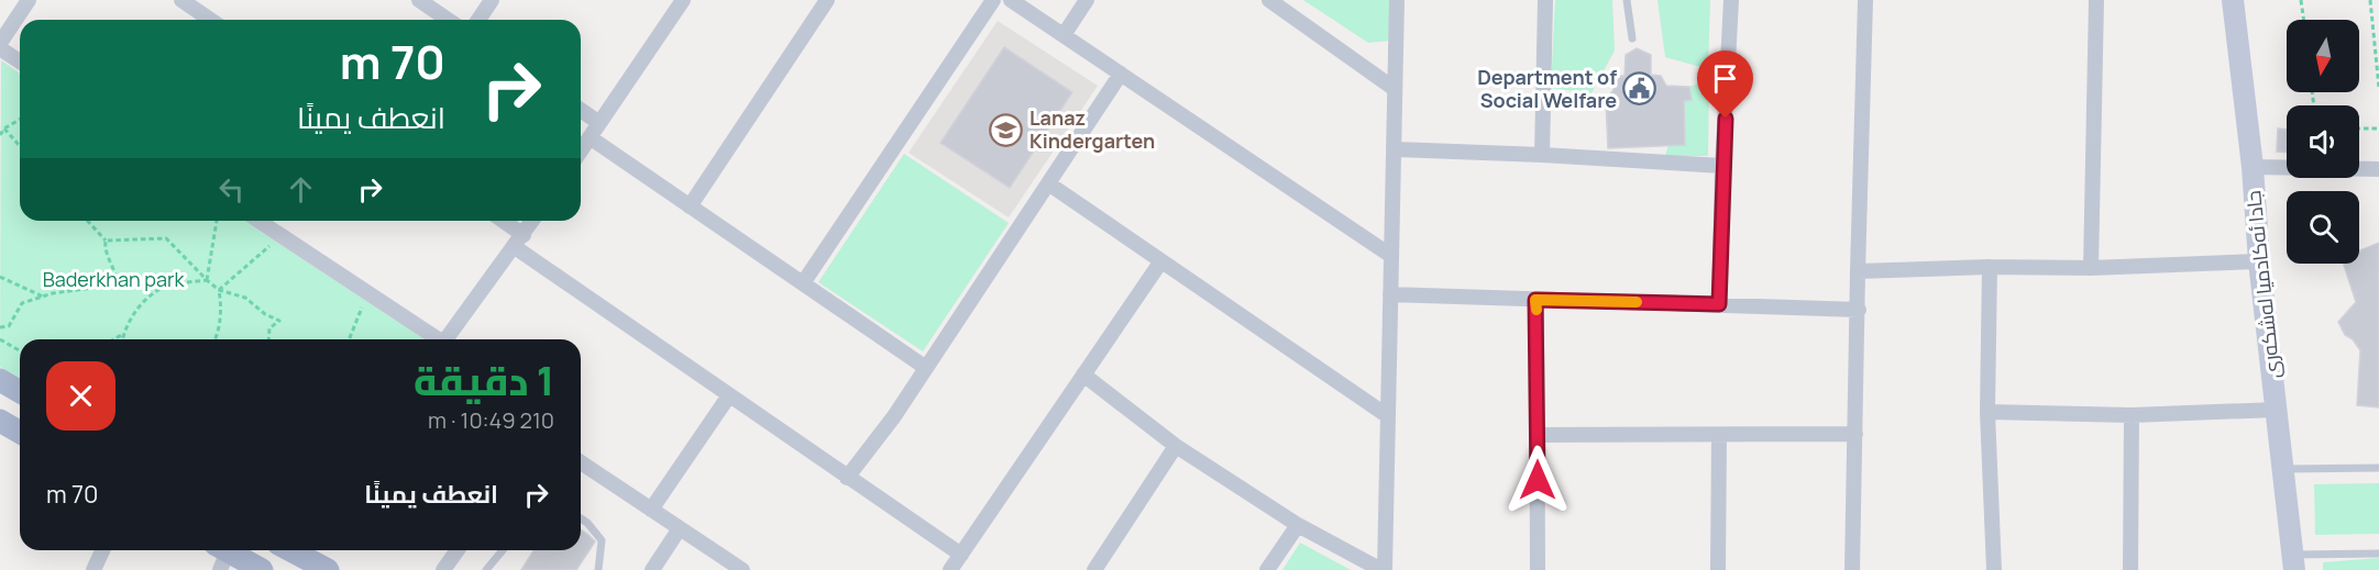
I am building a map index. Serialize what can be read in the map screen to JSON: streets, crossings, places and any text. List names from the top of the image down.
{
  "streets": {
    "main road": ["جادا ئه‌كادميا له‌شكه‌رى"]
  },
  "parks": ["Baderkhan park"],
  "places": {
    "public building": ["Department of Social Welfare"],
    "school or university": ["Lanaz Kindergarten"]
  },
  "north": "bottom",
  "page": {
    "turn": ["70 m", "انعطف يمينًا"],
    "heading": ["1 دقيقة", "210 m · 10:49"],
    "list": [
      {
        "name": "انعطف يمينًا",
        "value": "70 m"
      }
    ]
  }
}
